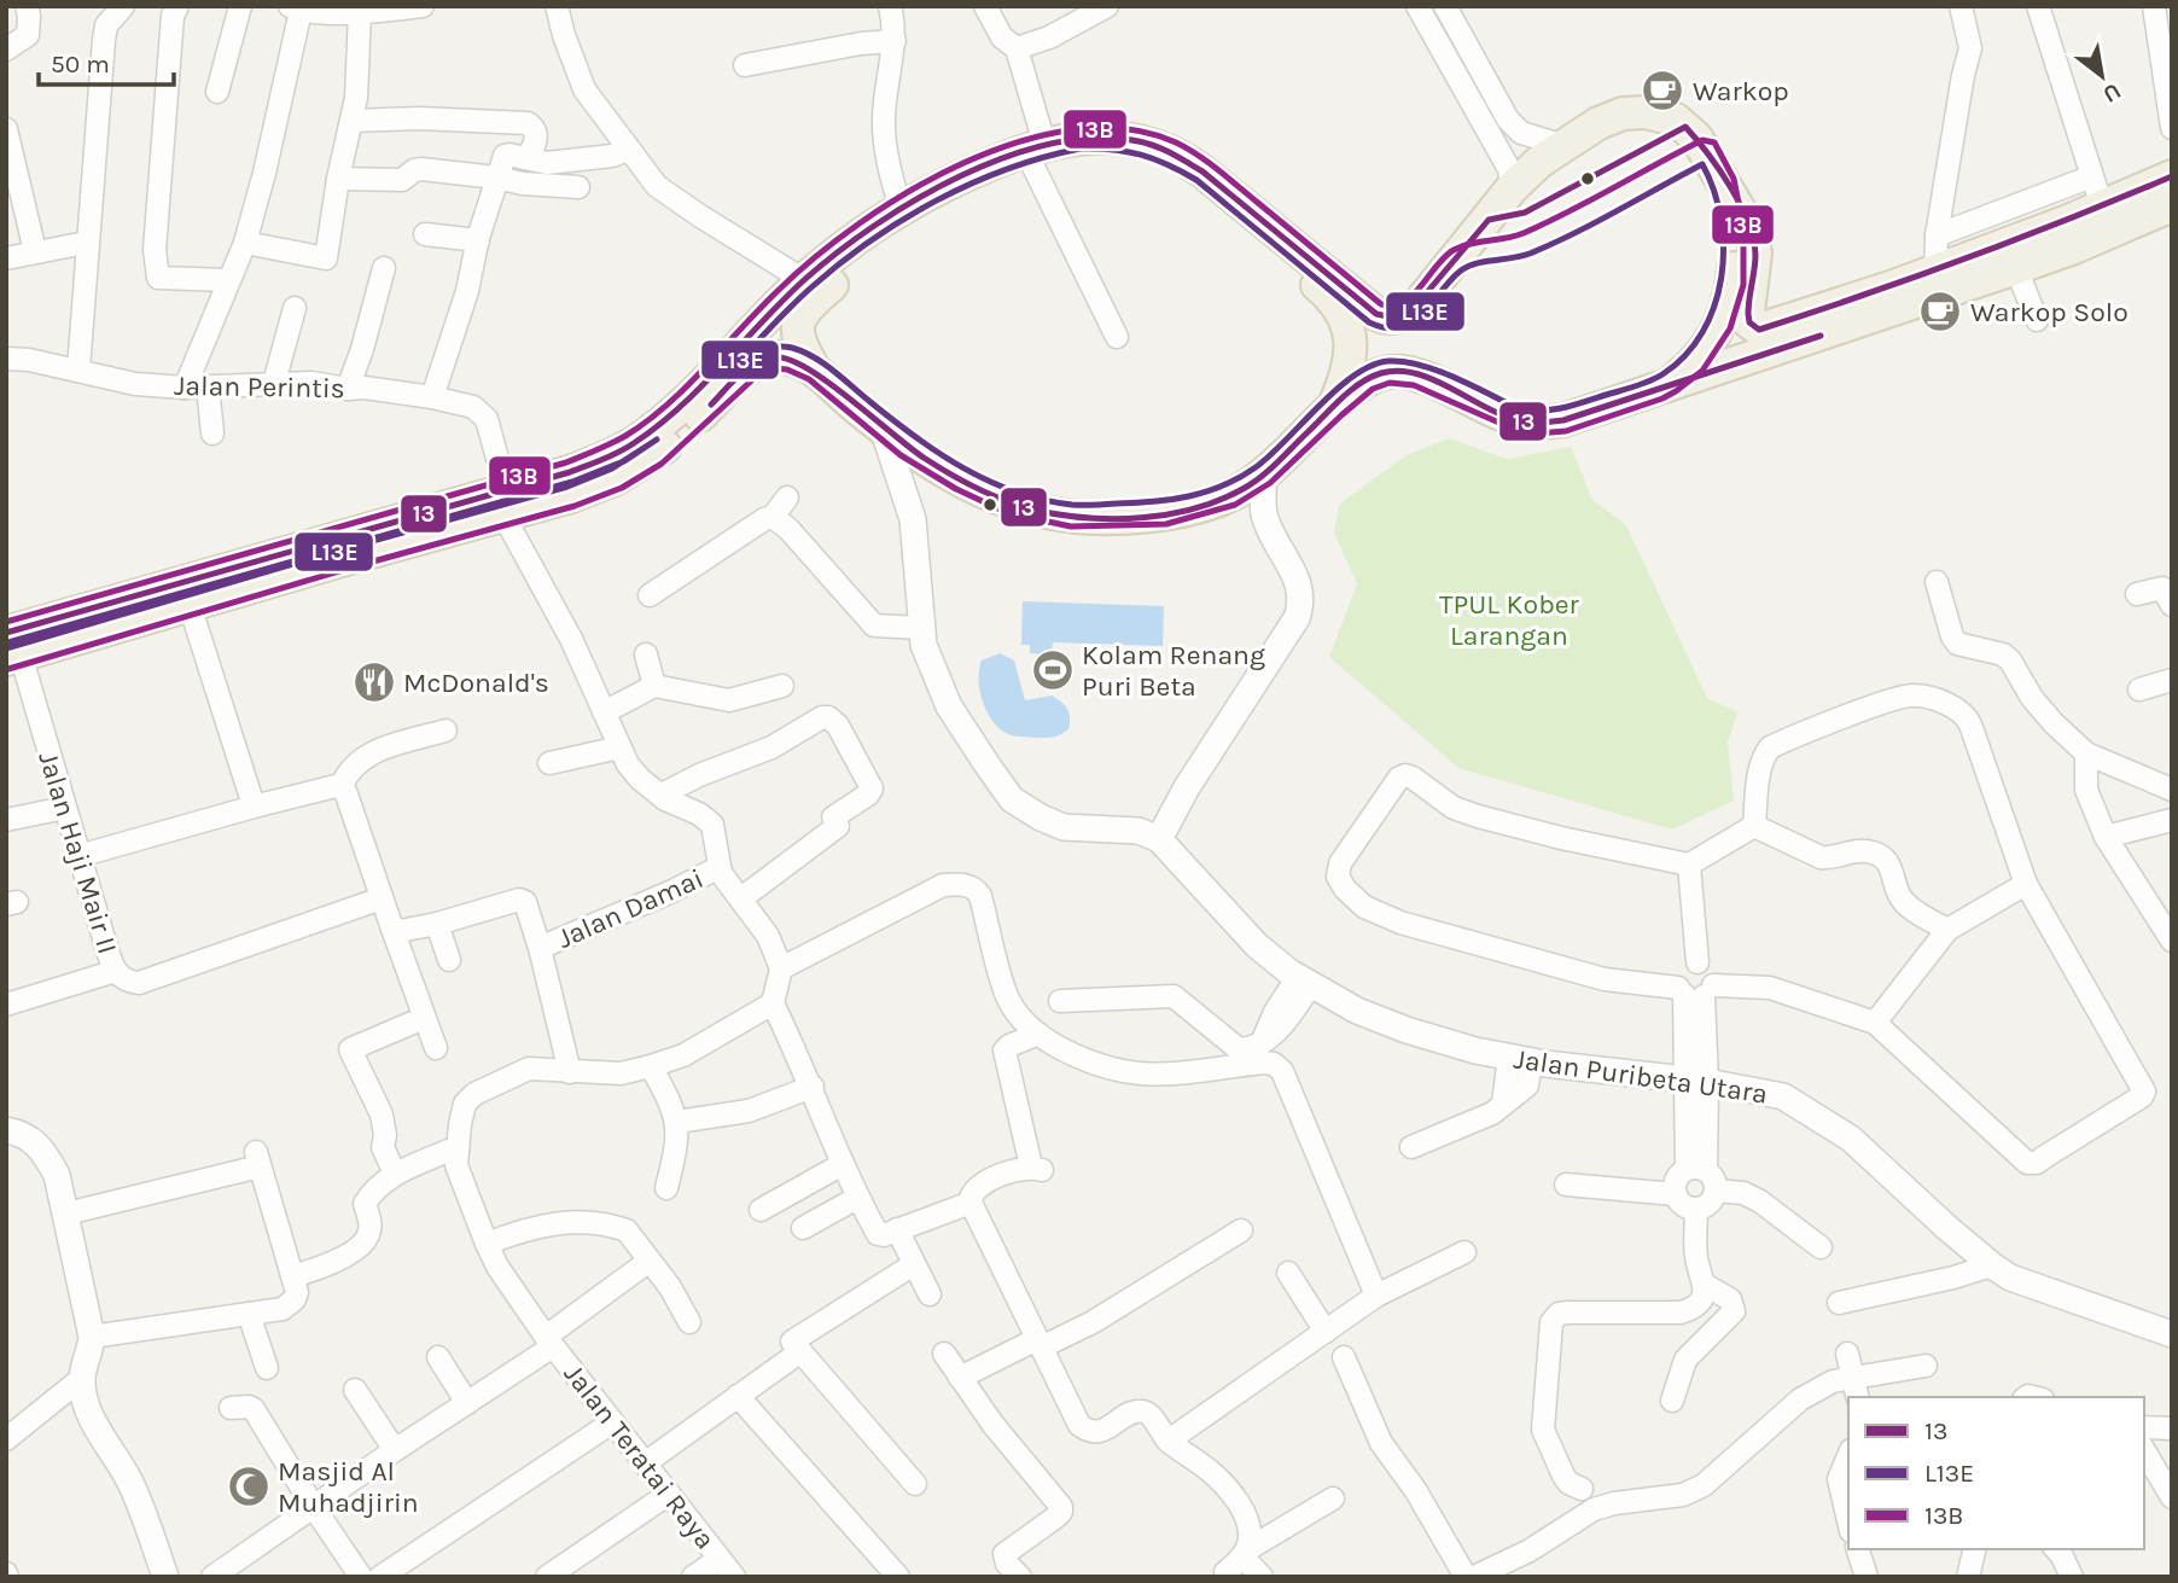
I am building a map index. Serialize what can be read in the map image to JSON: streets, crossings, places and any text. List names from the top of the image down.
{
  "streets": {
    "street": [
      "Jalan Perintis",
      "Jalan Haji Mair II",
      "Jalan Damai",
      "Jalan Puribeta Utara",
      "Jalan Teratai Raya"
    ]
  },
  "parks": ["TPUL Kober Larangan"],
  "places": {
    "cafe": ["Warkop", "Warkop Solo"],
    "sports": ["Kolam Renang Puri Beta"],
    "restaurant": ["McDonald's"],
    "mosque": ["Masjid Al Muhadjirin"]
  },
  "lines": ["transit line 13", "transit line 13B", "transit line L13E"],
  "legend": ["13", "L13E", "13B"],
  "scale_bar": "50 m",
  "north": "bottom right"
}
